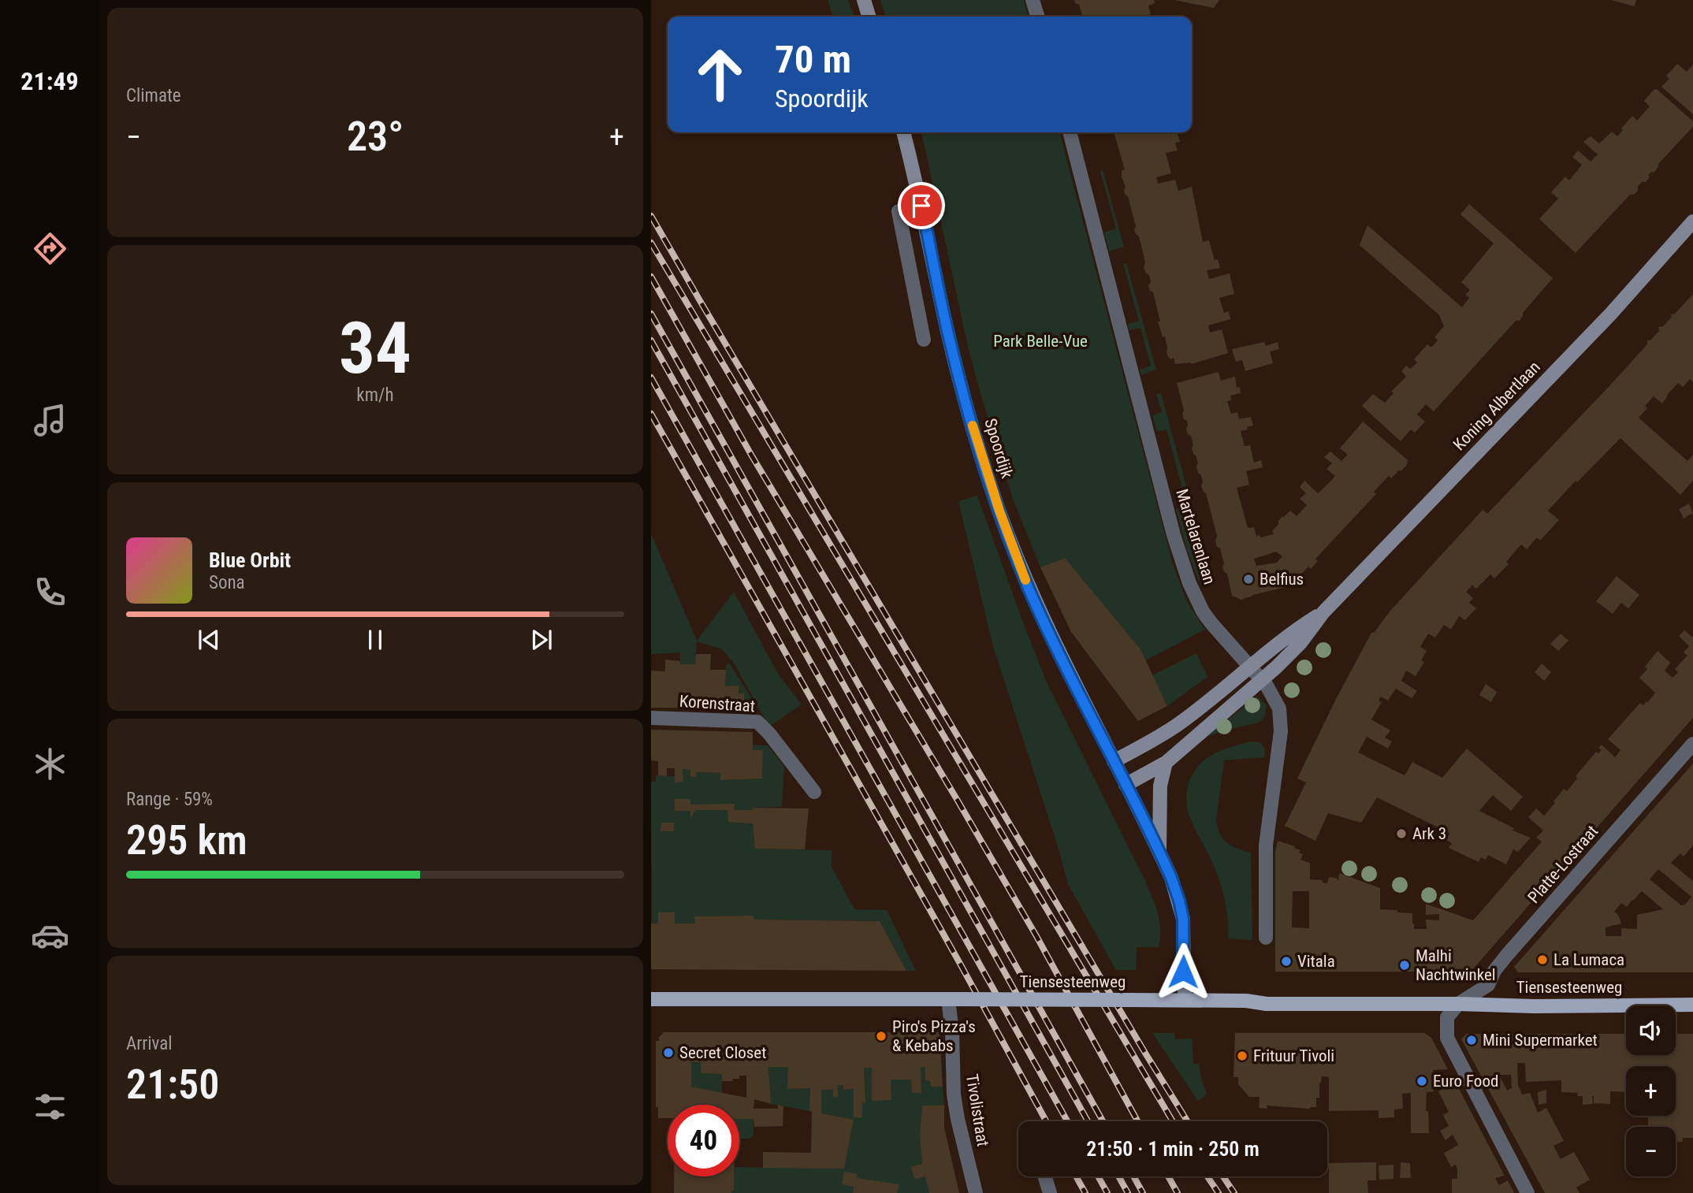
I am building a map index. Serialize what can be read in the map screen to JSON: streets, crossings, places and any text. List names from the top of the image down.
{
  "streets": {
    "main road": ["Tiensesteenweg"],
    "street": [
      "Koning Albertlaan",
      "Spoordijk",
      "Martelarenlaan",
      "Korenstraat",
      "Platte-Lostraat",
      "Tivolistraat"
    ]
  },
  "crossings": [
    ["Koning Albertlaan", "Spoordijk"],
    ["Koning Albertlaan", "Martelarenlaan"],
    ["Platte-Lostraat", "Tiensesteenweg"],
    ["Tiensesteenweg", "Tivolistraat"]
  ],
  "parks": ["Park Belle-Vue"],
  "places": [
    "Belfius",
    "Ark 3",
    "La Lumaca",
    "Vitala",
    "Malhi Nachtwinkel",
    "Piro's Pizza's & Kebabs",
    "Mini Supermarket",
    "Secret Closet",
    "Frituur Tivoli",
    "Euro Food"
  ],
  "page": {
    "tabs": "21:49",
    "tile": [
      "Climate",
      ["34", "km/h"],
      ["Range · 59%", "295 km"],
      ["Arrival", "21:50"]
    ],
    "turn": ["70 m", "Spoordijk"],
    "heat": ["−", "23°", "+"],
    "song": ["Blue Orbit", "Sona"],
    "map_buttons": ["+", "−"],
    "limit": "40",
    "trip": "21:50 · 1 min · 250 m"
  }
}
